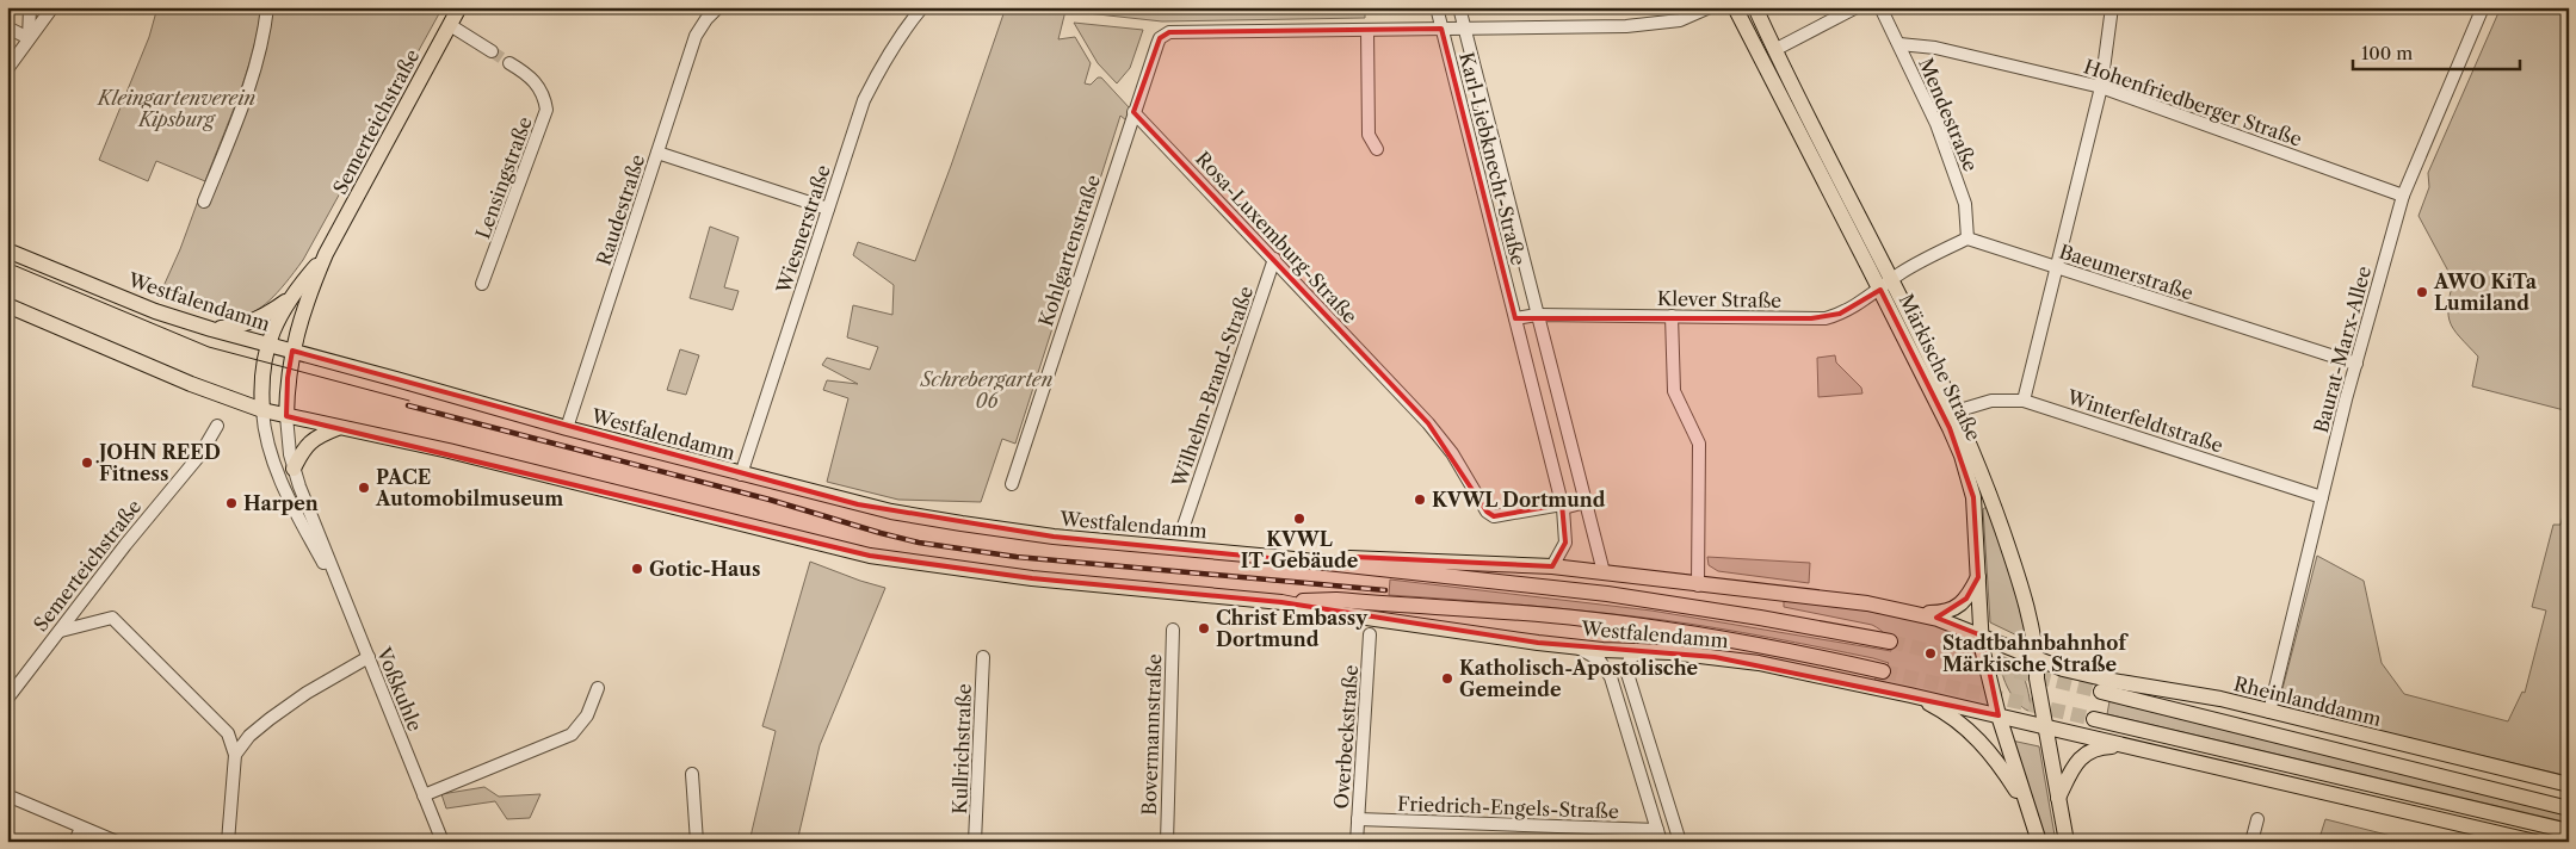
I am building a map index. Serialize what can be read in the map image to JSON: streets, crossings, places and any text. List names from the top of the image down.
{
  "streets": {
    "main road": [
      "Semerteichstraße",
      "Westfalendamm",
      "Märkische Straße",
      "Rheinlanddamm"
    ],
    "street": [
      "Hohenfriedberger Straße",
      "Mendestraße",
      "Karl-Liebknecht-Straße",
      "Lensingstraße",
      "Raudestraße",
      "Wiesnerstraße",
      "Rosa-Luxemburg-Straße",
      "Kohlgartenstraße",
      "Baeumerstraße",
      "Klever Straße",
      "Baurat-Marx-Allee",
      "Wilhelm-Brand-Straße",
      "Winterfeldtstraße",
      "Voßkuhle",
      "Bovermannstraße",
      "Overbeckstraße",
      "Kullrichstraße",
      "Friedrich-Engels-Straße"
    ]
  },
  "crossings": [
    ["Hohenfriedberger Straße", "Mendestraße"],
    ["Hohenfriedberger Straße", "Baurat-Marx-Allee"],
    ["Mendestraße", "Baeumerstraße"],
    ["Semerteichstraße", "Westfalendamm"],
    ["Semerteichstraße", "Voßkuhle"],
    ["Karl-Liebknecht-Straße", "Rosa-Luxemburg-Straße"],
    ["Karl-Liebknecht-Straße", "Klever Straße"],
    ["Karl-Liebknecht-Straße", "Westfalendamm"],
    ["Raudestraße", "Westfalendamm"],
    ["Wiesnerstraße", "Westfalendamm"],
    ["Rosa-Luxemburg-Straße", "Kohlgartenstraße"],
    ["Rosa-Luxemburg-Straße", "Wilhelm-Brand-Straße"],
    ["Baeumerstraße", "Baurat-Marx-Allee"],
    ["Klever Straße", "Märkische Straße"],
    ["Westfalendamm", "Märkische Straße"],
    ["Westfalendamm", "Voßkuhle"],
    ["Westfalendamm", "Rheinlanddamm"],
    ["Baurat-Marx-Allee", "Winterfeldtstraße"],
    ["Baurat-Marx-Allee", "Rheinlanddamm"],
    ["Märkische Straße", "Winterfeldtstraße"],
    ["Märkische Straße", "Rheinlanddamm"],
    ["Overbeckstraße", "Friedrich-Engels-Straße"]
  ],
  "parks": ["Kleingartenverein Kipsburg", "Schrebergarten 06"],
  "places": [
    "AWO KiTa Lumiland",
    "JOHN REED Fitness",
    "PACE Automobilmuseum",
    "KVWL Dortmund",
    "Harpen",
    "KVWL IT-Gebäude",
    "Gotic-Haus",
    "Christ Embassy Dortmund",
    "Stadtbahnbahnhof Märkische Straße",
    "Katholisch-Apostolische Gemeinde"
  ],
  "scale_bar": "100 m"
}
